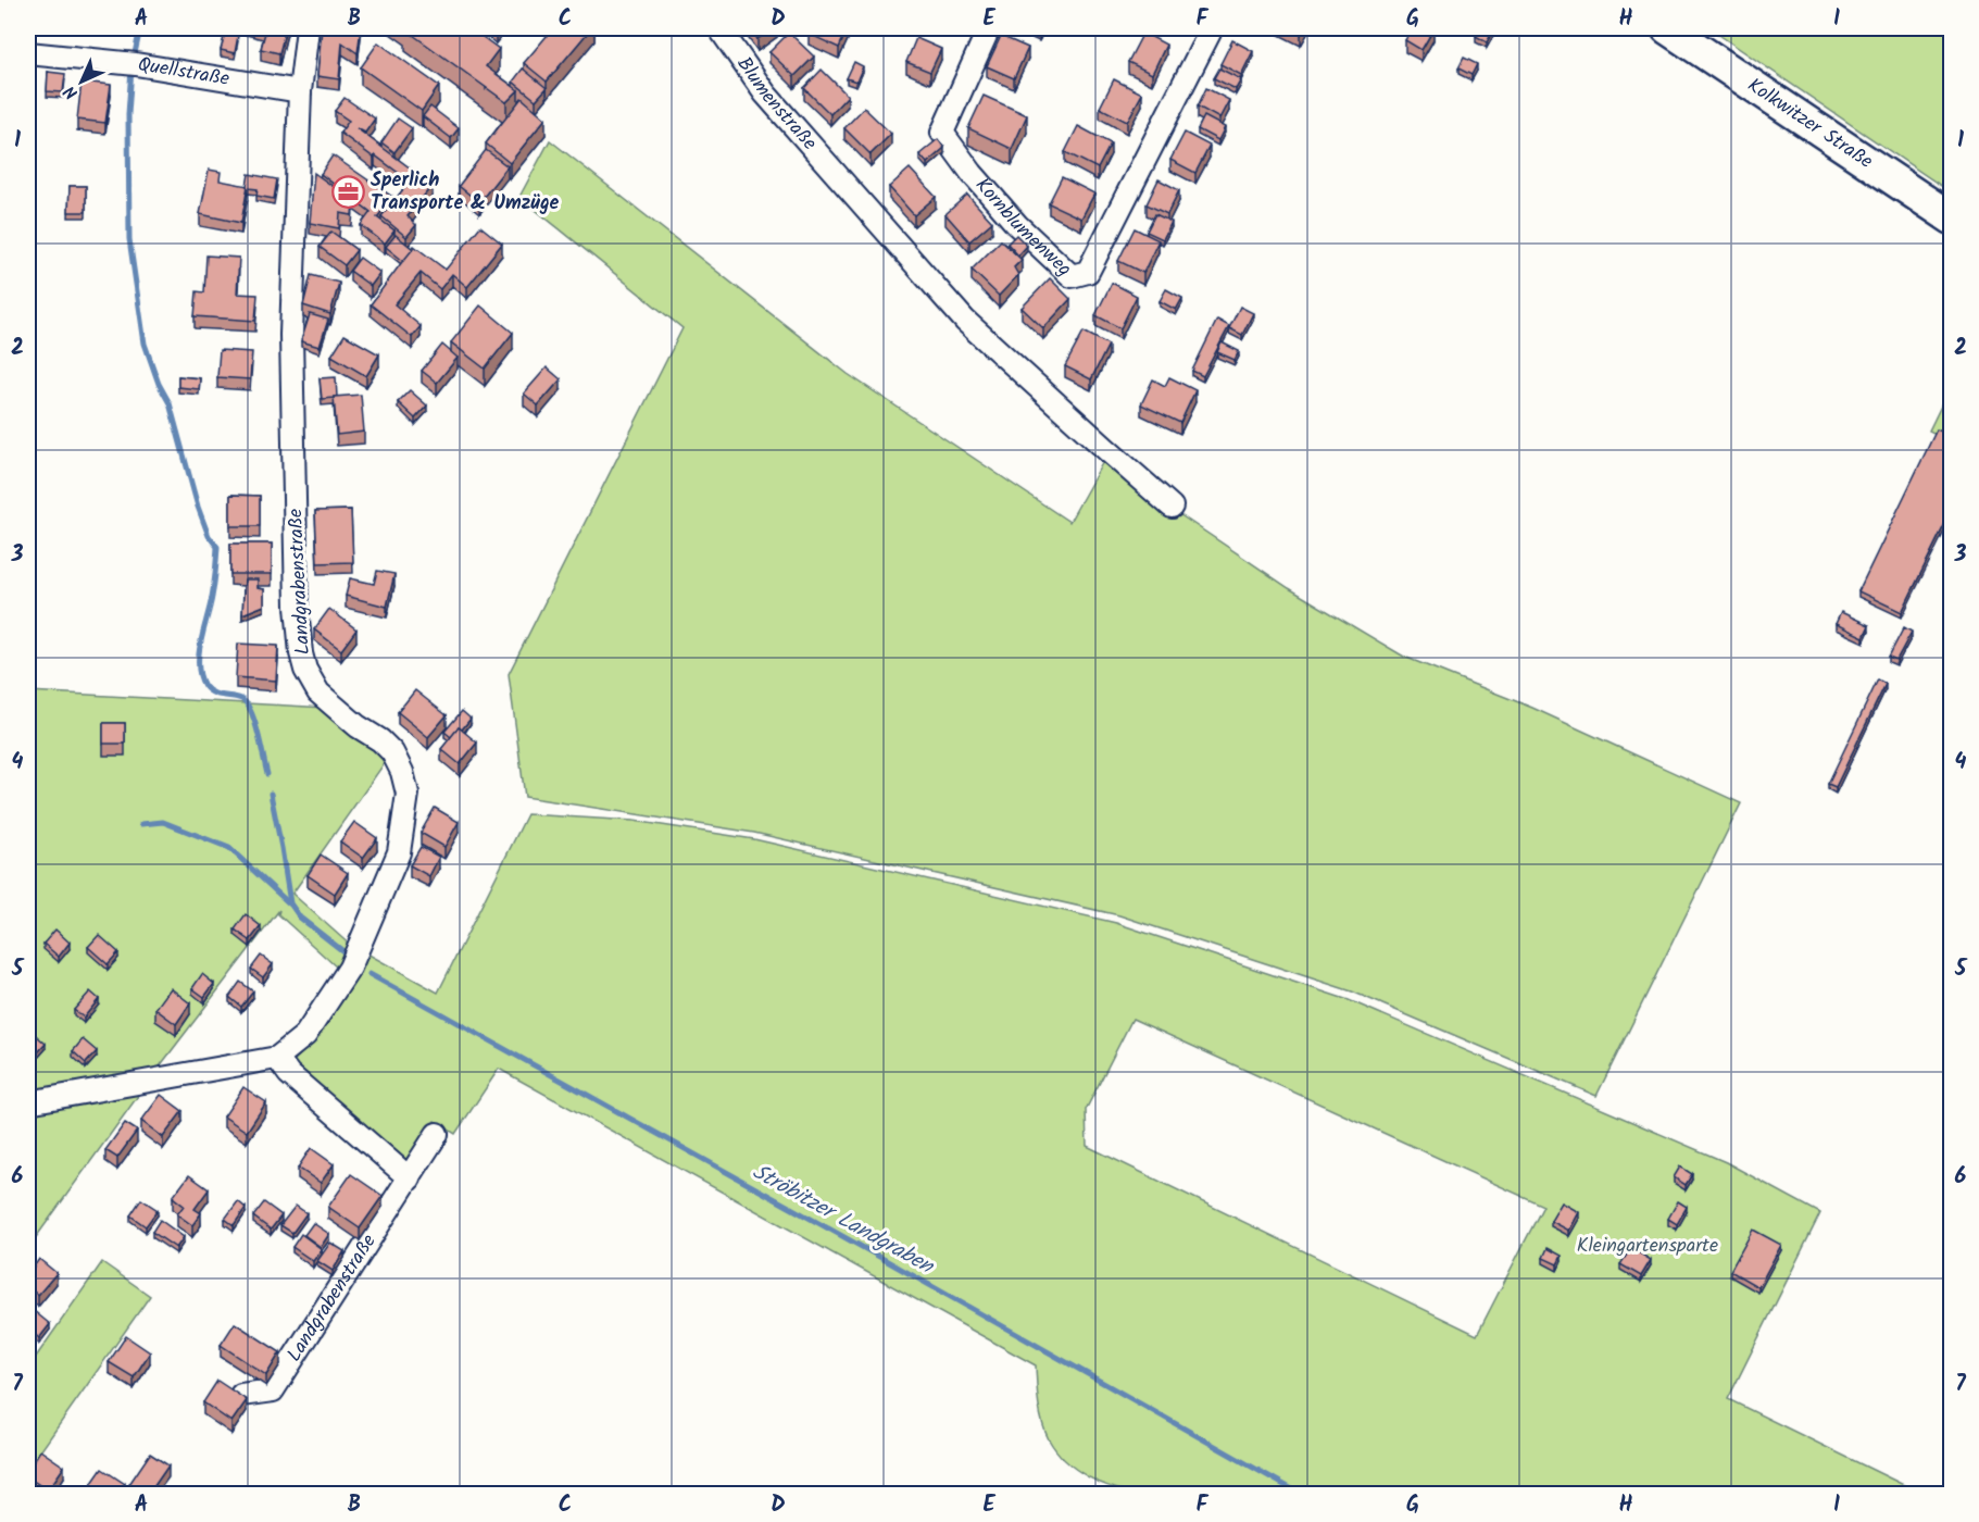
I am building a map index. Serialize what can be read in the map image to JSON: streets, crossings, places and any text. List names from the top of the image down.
{
  "streets": {
    "main road": ["Kolkwitzer Straße"],
    "street": [
      "Quellstraße",
      "Blumenstraße",
      "Kornblumenweg",
      "Landgrabenstraße"
    ]
  },
  "crossings": [
    ["Quellstraße", "Landgrabenstraße"]
  ],
  "water": ["Ströbitzer Landgraben"],
  "parks": ["Kleingartensparte"],
  "places": {
    "office": ["Sperlich Transporte & Umzüge"]
  },
  "north": "bottom left",
  "grid": {
    "columns": [
      "A",
      "B",
      "C",
      "D",
      "E",
      "F",
      "G",
      "H",
      "I"
    ],
    "rows": [
      "1",
      "2",
      "3",
      "4",
      "5",
      "6",
      "7"
    ]
  }
}
